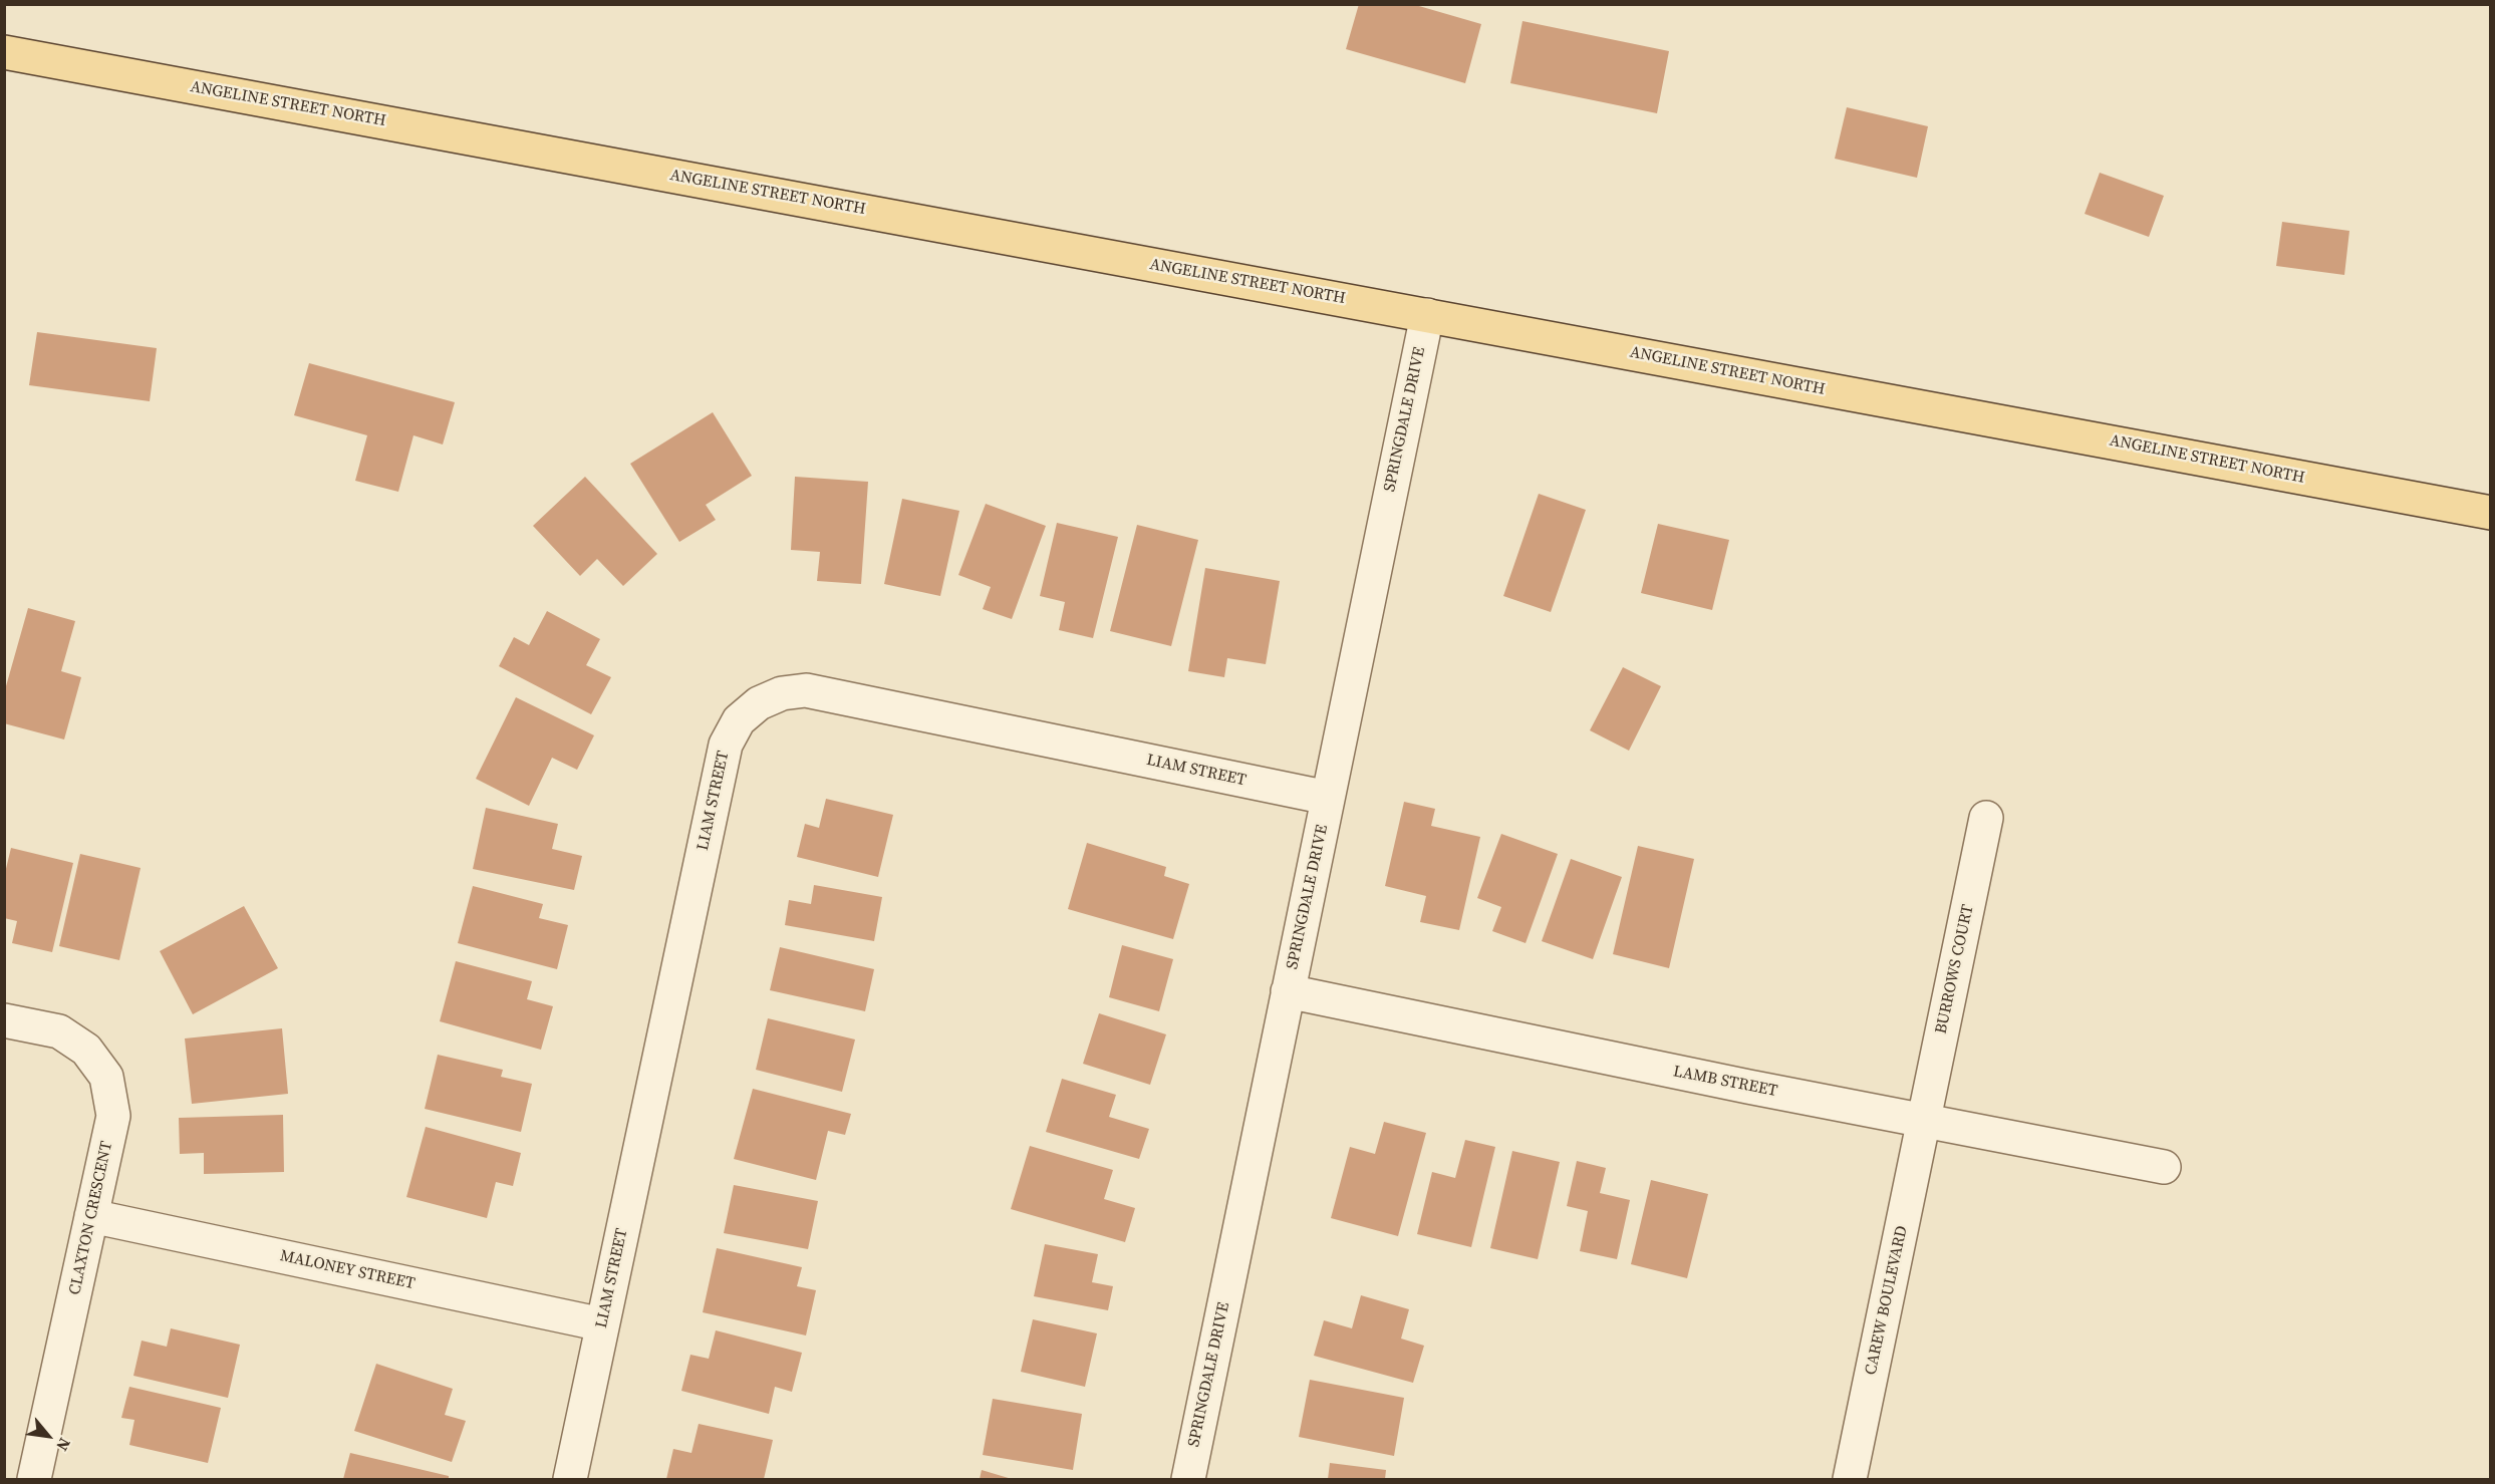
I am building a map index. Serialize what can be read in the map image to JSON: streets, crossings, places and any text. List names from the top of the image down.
{
  "streets": {
    "main road": ["ANGELINE STREET NORTH"],
    "street": [
      "SPRINGDALE DRIVE",
      "LIAM STREET",
      "BURROWS COURT",
      "LAMB STREET",
      "CLAXTON CRESCENT",
      "MALONEY STREET",
      "CAREW BOULEVARD"
    ]
  },
  "crossings": [
    ["ANGELINE STREET NORTH", "SPRINGDALE DRIVE"],
    ["SPRINGDALE DRIVE", "LIAM STREET"],
    ["SPRINGDALE DRIVE", "LAMB STREET"],
    ["LIAM STREET", "MALONEY STREET"],
    ["BURROWS COURT", "LAMB STREET"],
    ["BURROWS COURT", "CAREW BOULEVARD"],
    ["LAMB STREET", "CAREW BOULEVARD"],
    ["CLAXTON CRESCENT", "MALONEY STREET"]
  ],
  "north": "bottom right"
}
